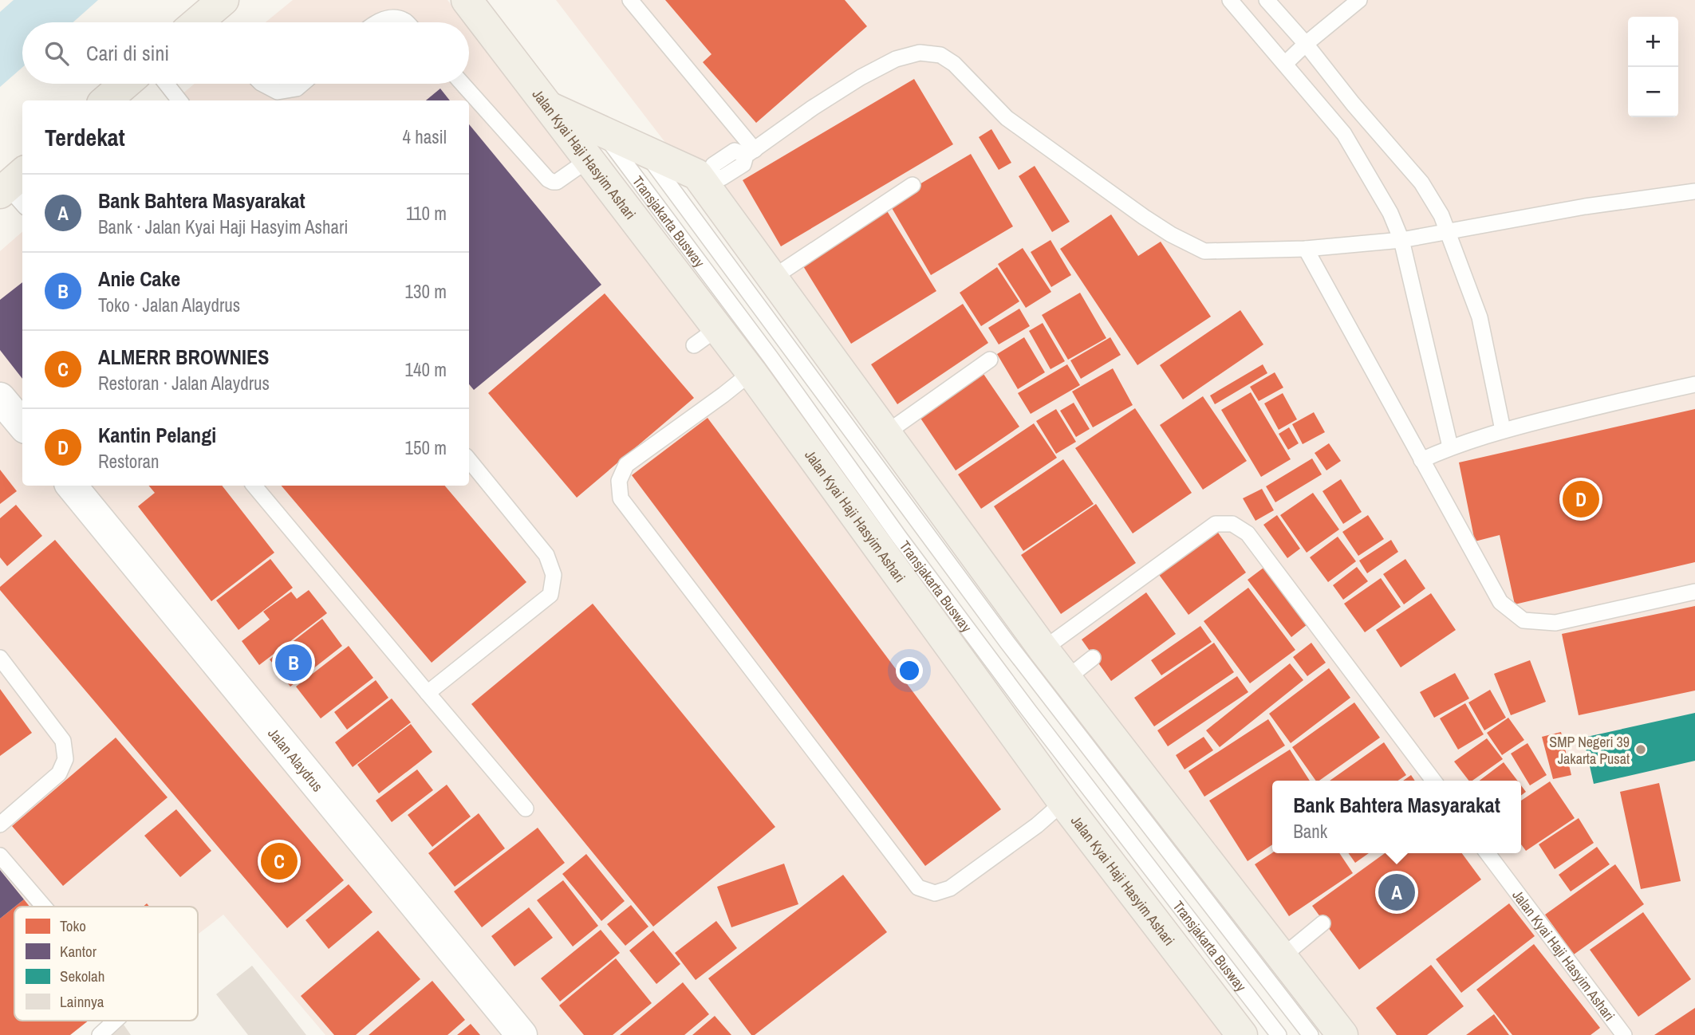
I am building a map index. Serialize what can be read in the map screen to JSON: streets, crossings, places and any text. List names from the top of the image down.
{
  "streets": {
    "main road": ["Jalan Kyai Haji Hasyim Ashari"],
    "street": ["Jalan Alaydrus"],
    "lane": ["Transjakarta Busway"]
  },
  "places": ["SMP Negeri 39 Jakarta Pusat"],
  "legend": [
    "Toko",
    "Kantor",
    "Sekolah",
    "Lainnya"
  ],
  "page": {
    "map_buttons": ["+", "−"],
    "search": "Cari di sini",
    "heading": ["Terdekat", "4 hasil"],
    "list": [
      {
        "mark": "A",
        "name": "Bank Bahtera Masyarakat",
        "note": "Bank · Jalan Kyai Haji Hasyim Ashari",
        "value": "110 m"
      },
      {
        "mark": "B",
        "name": "Anie Cake",
        "note": "Toko · Jalan Alaydrus",
        "value": "130 m"
      },
      {
        "mark": "C",
        "name": "ALMERR BROWNIES",
        "note": "Restoran · Jalan Alaydrus",
        "value": "140 m"
      },
      {
        "mark": "D",
        "name": "Kantin Pelangi",
        "note": "Restoran",
        "value": "150 m"
      }
    ],
    "pins": [
      "D",
      "B",
      "C",
      "A"
    ],
    "popup": ["Bank Bahtera Masyarakat", "Bank"]
  }
}
